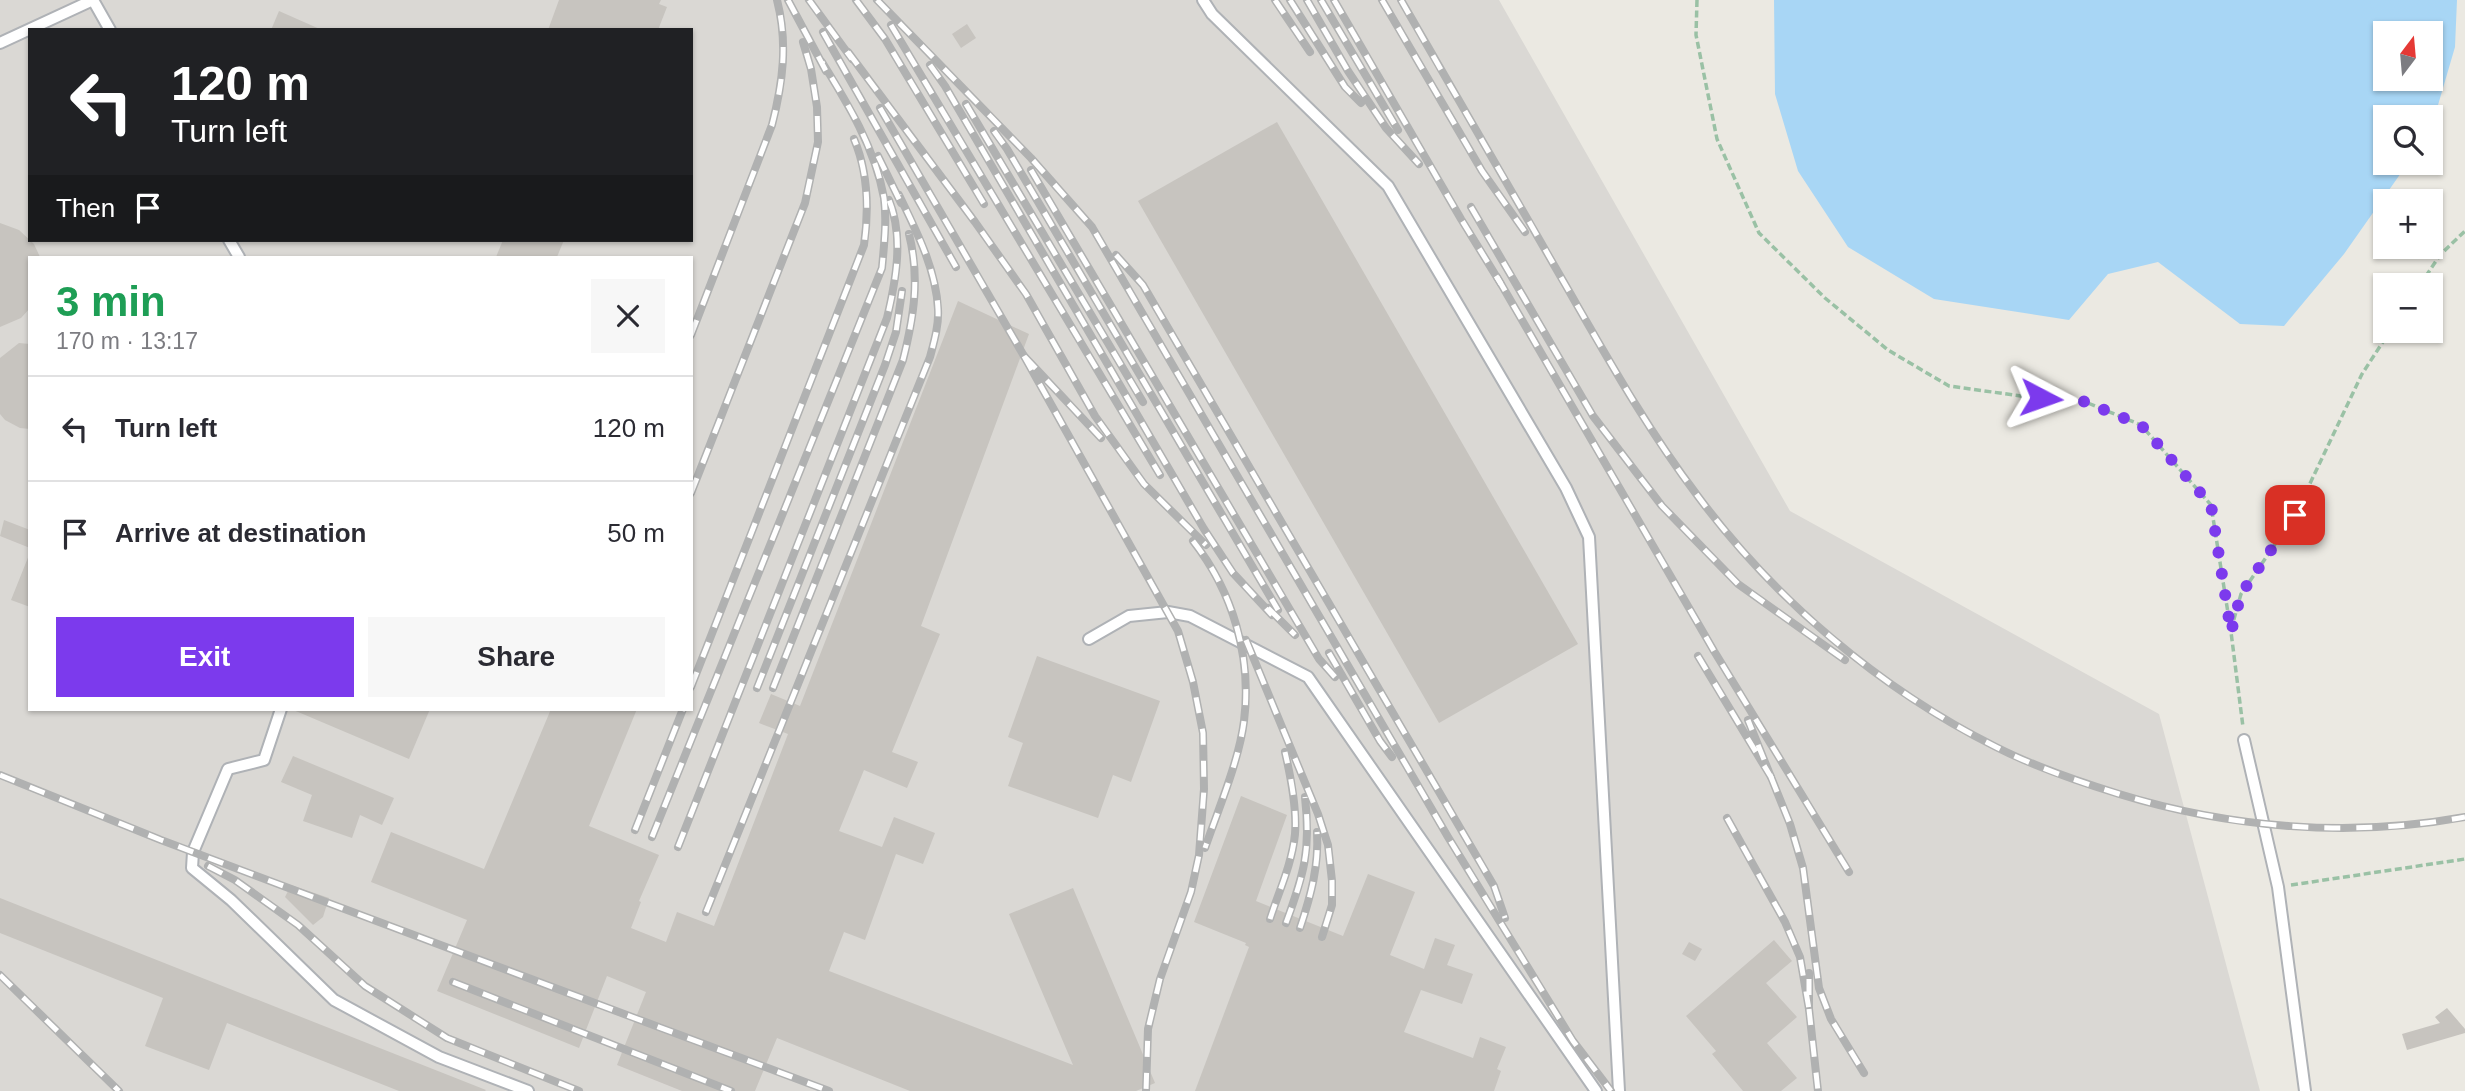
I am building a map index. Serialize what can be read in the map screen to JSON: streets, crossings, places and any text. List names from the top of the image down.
{
  "north": "top",
  "page": {
    "map_buttons": ["+", "−"],
    "turn": ["120 m", "Turn left"],
    "then": "Then",
    "heading": ["3 min", "170 m · 13:17"],
    "list": [
      {
        "name": "Turn left",
        "value": "120 m"
      },
      {
        "name": "Arrive at destination",
        "value": "50 m"
      }
    ],
    "buttons": ["Exit", "Share"]
  }
}
